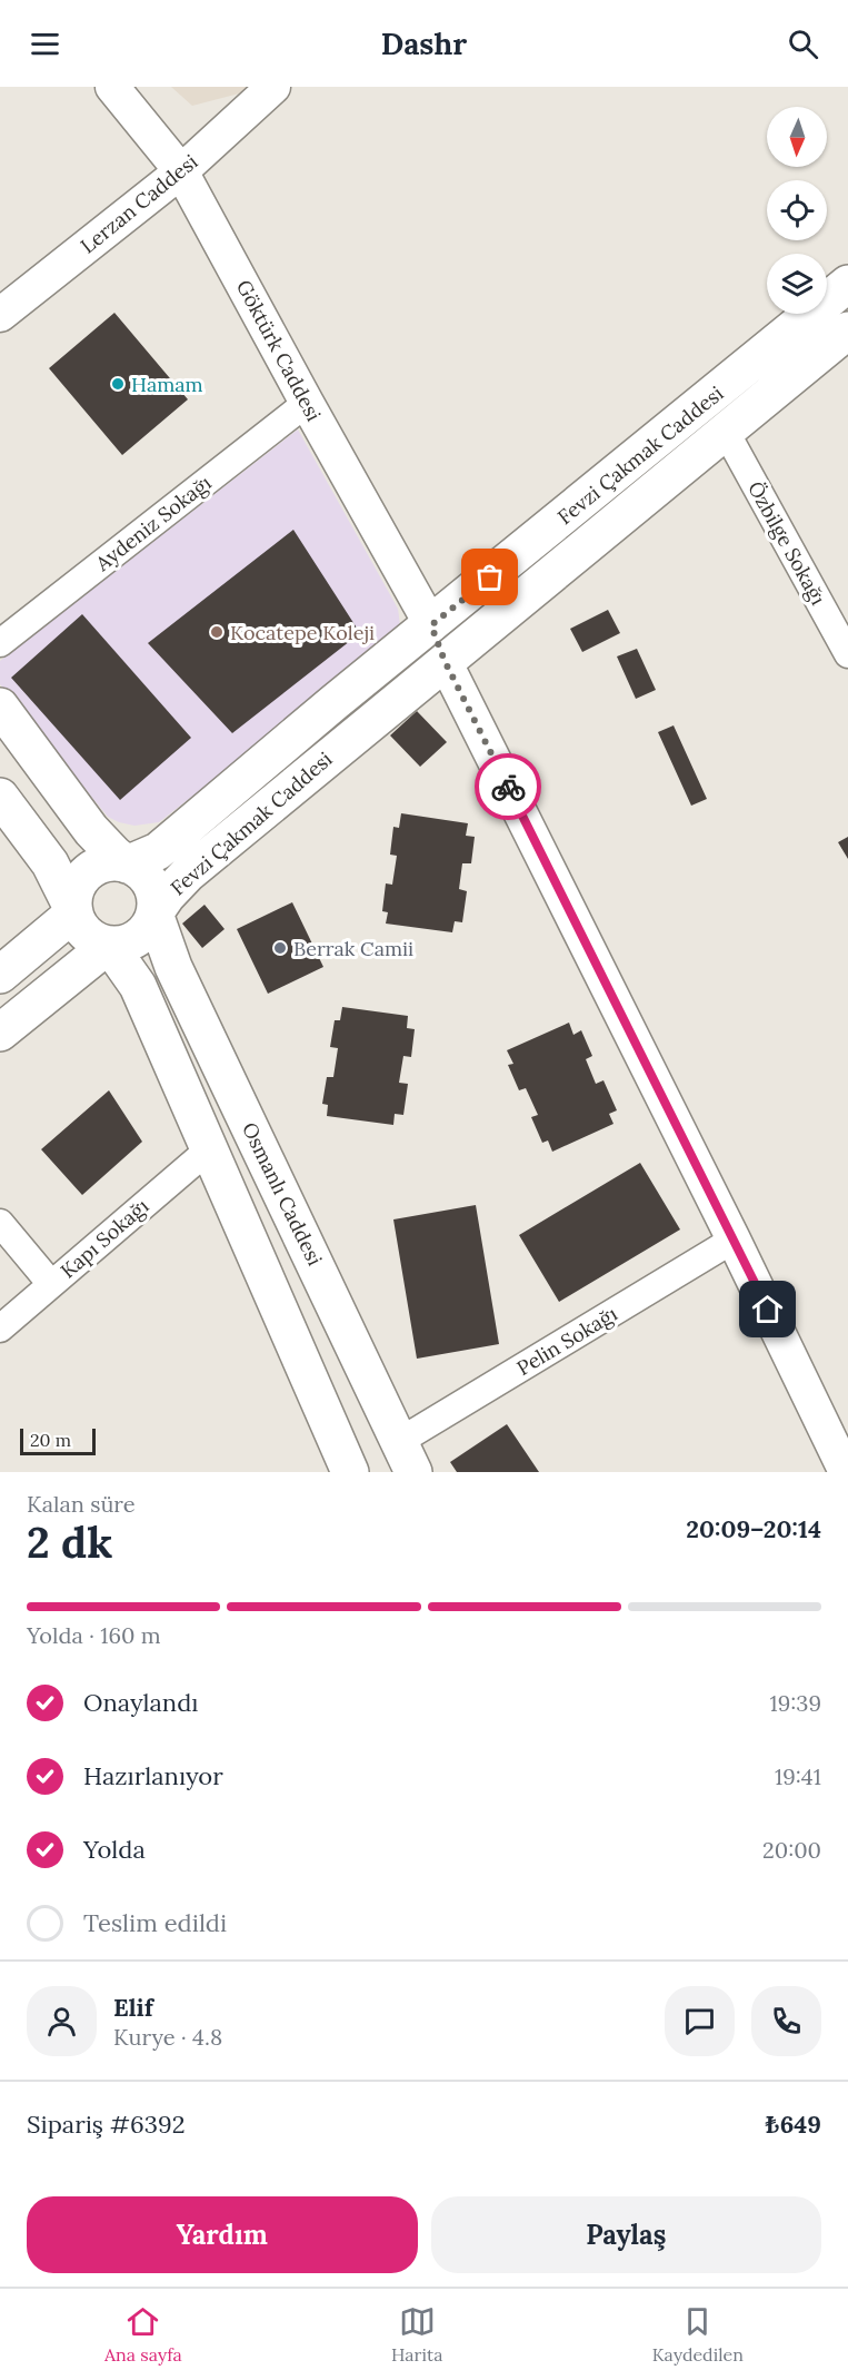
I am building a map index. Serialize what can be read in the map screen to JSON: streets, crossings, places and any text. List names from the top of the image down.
{
  "streets": {
    "main road": ["Fevzi Çakmak Caddesi", "Osmanlı Caddesi"],
    "street": [
      "Lerzan Caddesi",
      "Göktürk Caddesi",
      "Aydeniz Sokağı",
      "Özbilge Sokağı",
      "Kapı Sokağı",
      "Pelin Sokağı"
    ]
  },
  "crossings": [
    ["Lerzan Caddesi", "Göktürk Caddesi"],
    ["Göktürk Caddesi", "Fevzi Çakmak Caddesi"],
    ["Göktürk Caddesi", "Aydeniz Sokağı"],
    ["Fevzi Çakmak Caddesi", "Özbilge Sokağı"],
    ["Fevzi Çakmak Caddesi", "Osmanlı Caddesi"],
    ["Osmanlı Caddesi", "Pelin Sokağı"]
  ],
  "places": ["Hamam", "Kocatepe Koleji", "Berrak Camii"],
  "scale_bar": "20 m",
  "north": "bottom",
  "page": {
    "header": "Dashr",
    "scale": "20 m",
    "heading": ["2 dk", "Kalan süre", "20:09–20:14"],
    "panel": [
      "Elif",
      "Kurye · 4.8",
      "Sipariş #6392",
      "₺649"
    ],
    "bar": "Yolda · 160 m",
    "list": [
      ["Onaylandı", "19:39"],
      ["Hazırlanıyor", "19:41"],
      ["Yolda", "20:00"],
      "Teslim edildi"
    ],
    "buttons": ["Yardım", "Paylaş"],
    "tabs": ["Ana sayfa", "Harita", "Kaydedilen"]
  }
}
